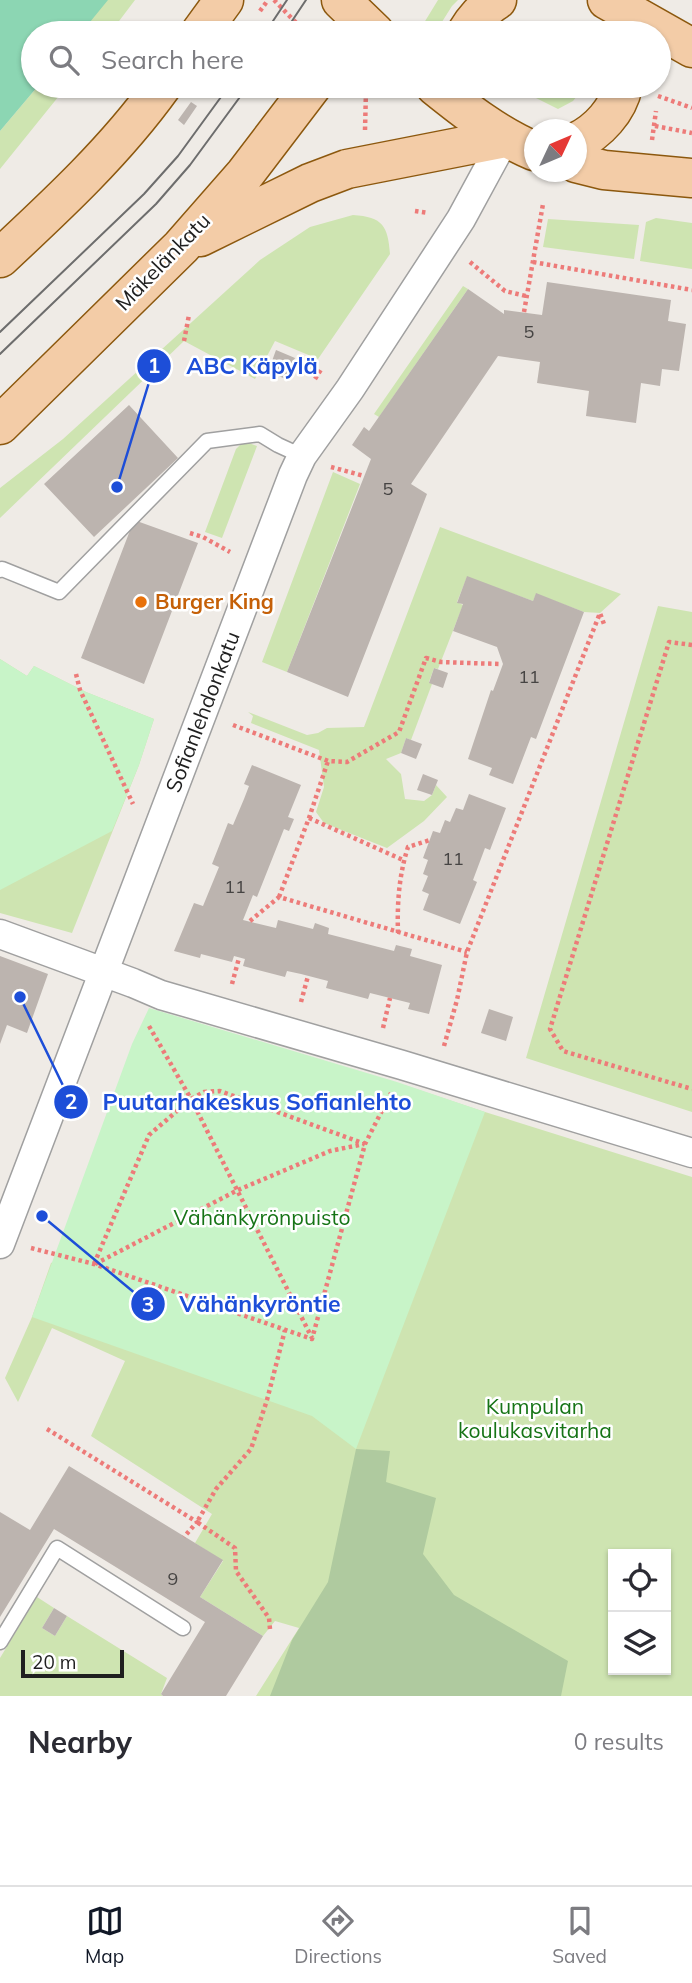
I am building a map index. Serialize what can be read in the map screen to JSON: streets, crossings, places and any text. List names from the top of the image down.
{
  "streets": {
    "main road": ["Mäkelänkatu"],
    "street": ["Sofianlehdonkatu"]
  },
  "parks": ["Vähänkyrönpuisto", "Kumpulan koulukasvitarha"],
  "places": [
    "ABC Käpylä",
    "Burger King",
    "Puutarhakeskus Sofianlehto",
    "Vähänkyröntie"
  ],
  "house_numbers": [
    "5",
    "5",
    "11",
    "11",
    "11",
    "9"
  ],
  "scale_bar": "20 m",
  "north": "top right",
  "page": {
    "search": "Search here",
    "scale": "20 m",
    "heading": ["Nearby", "0 results"],
    "nav": ["Map", "Directions", "Saved"]
  }
}
